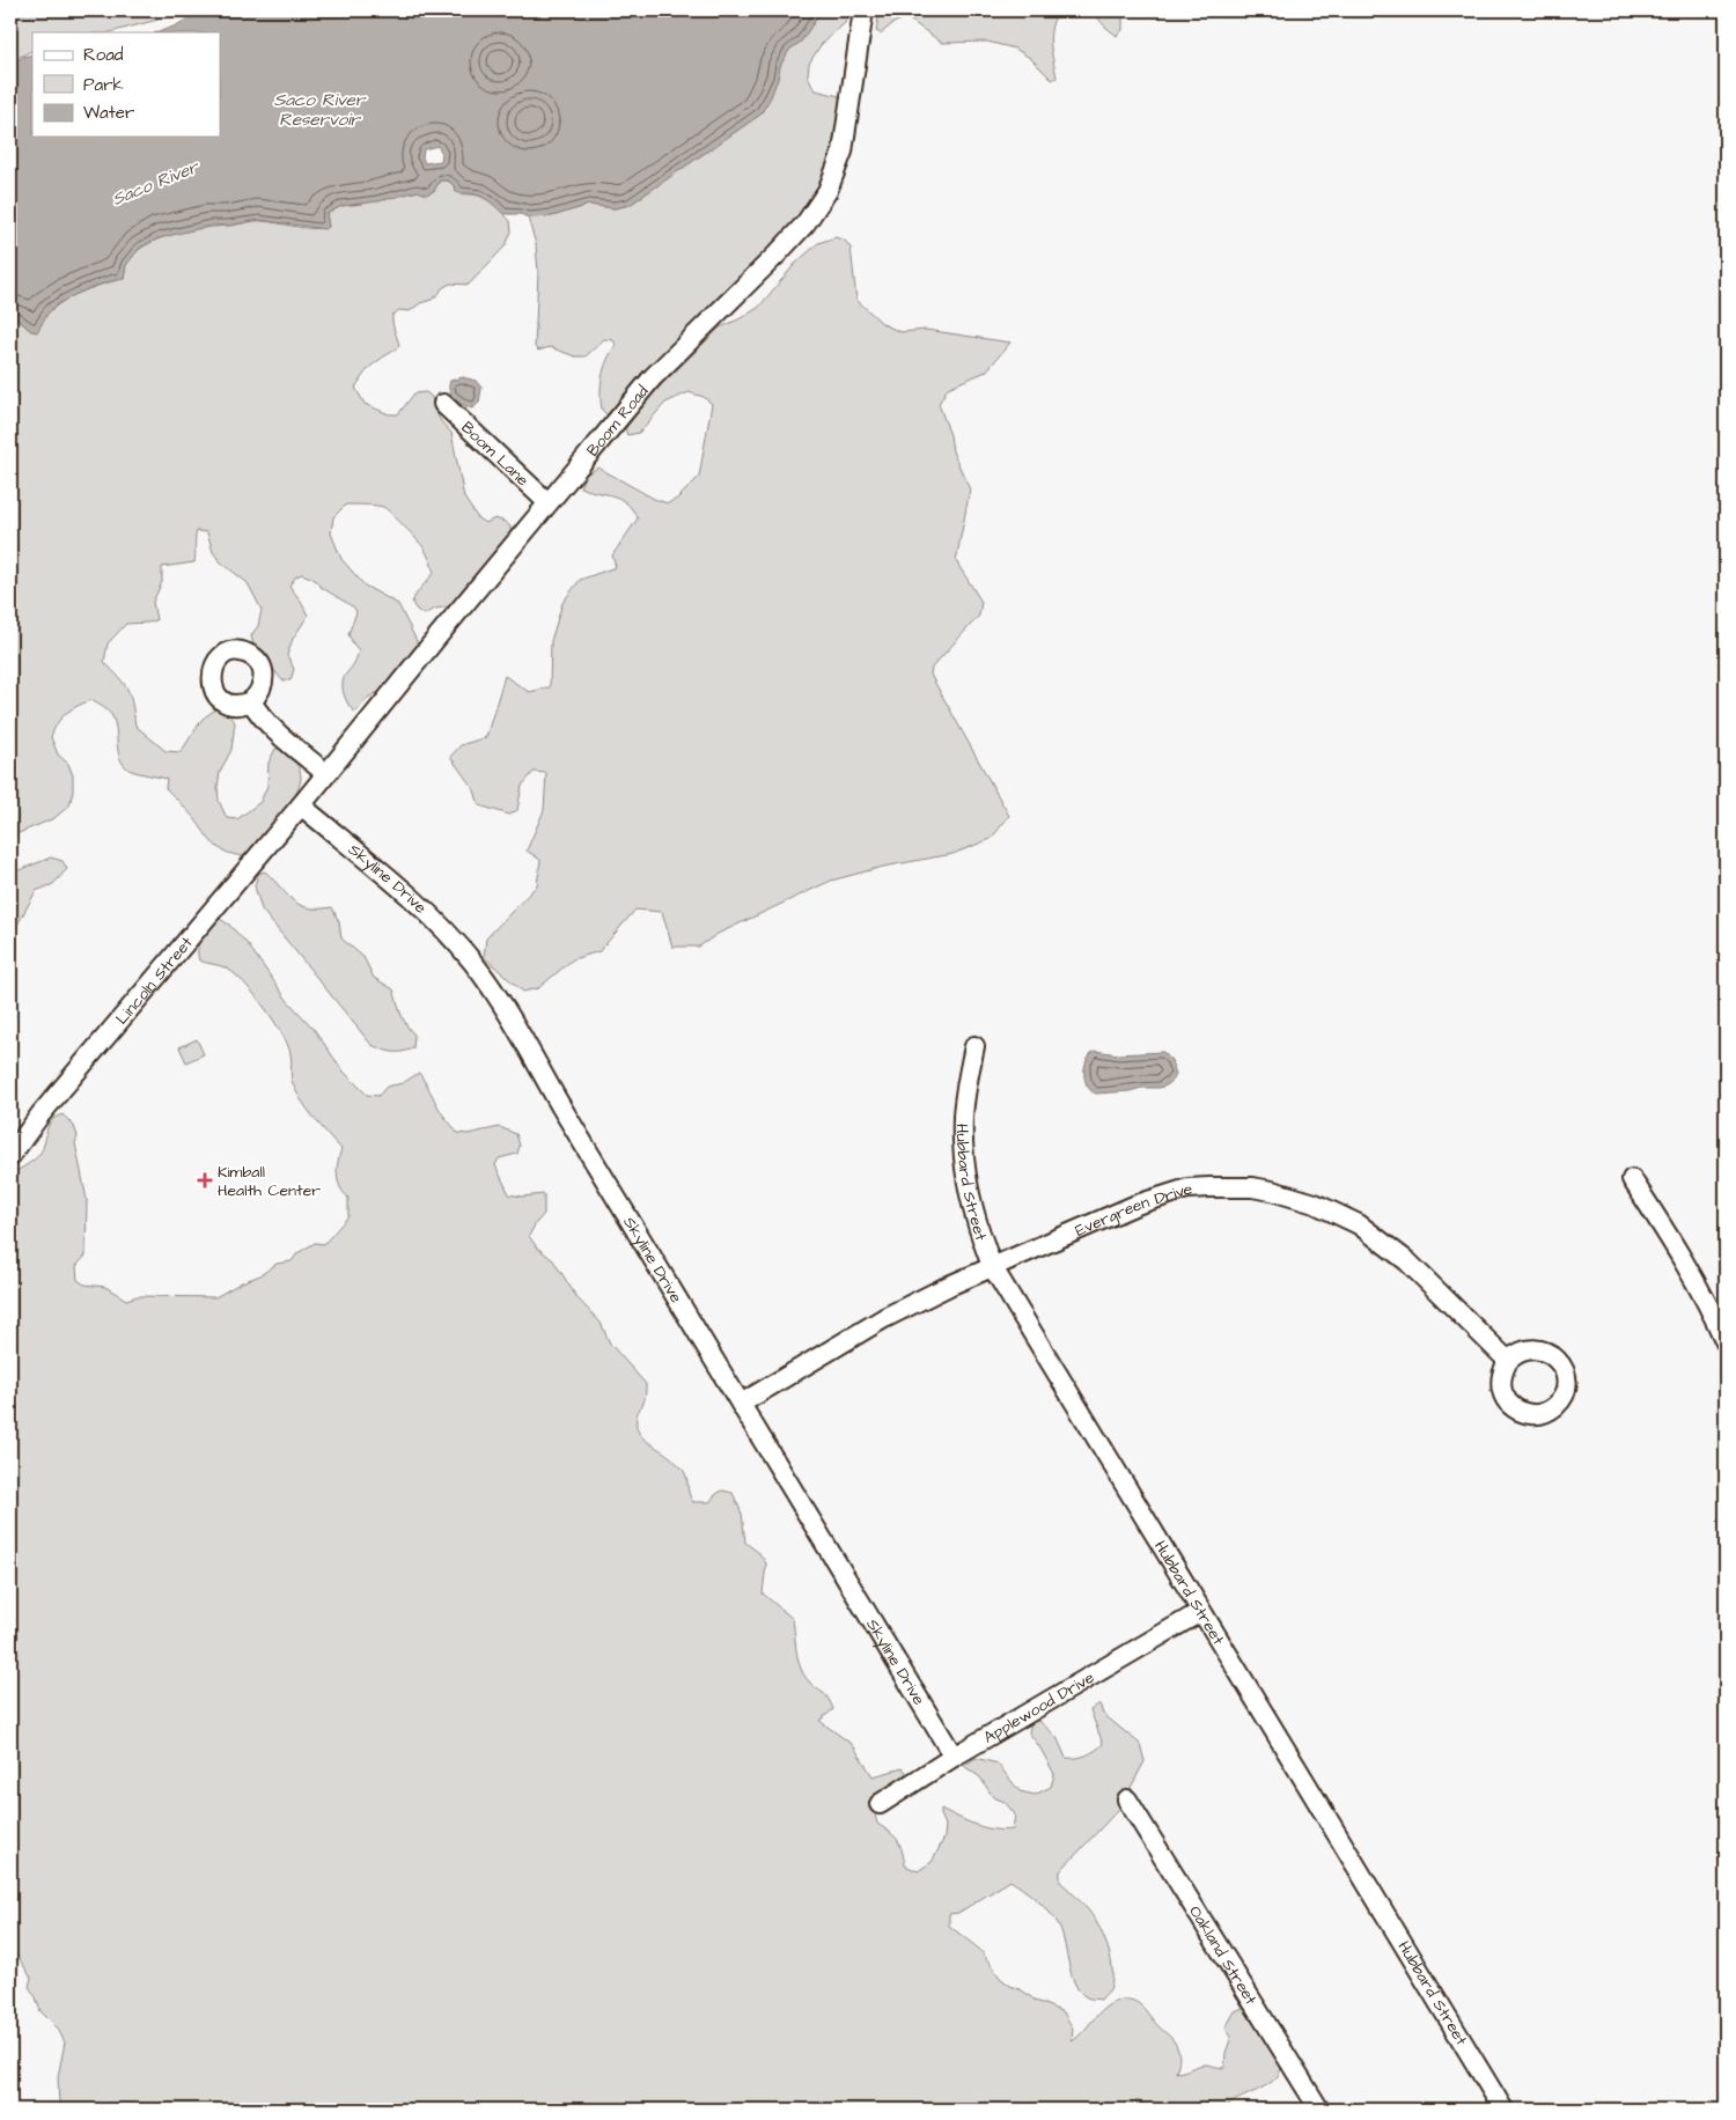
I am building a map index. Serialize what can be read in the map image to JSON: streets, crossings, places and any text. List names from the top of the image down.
{
  "streets": {
    "street": [
      "Boom Road",
      "Boom Lane",
      "Skyline Drive",
      "Lincoln Street",
      "Hubbard Street",
      "Evergreen Drive",
      "Applewood Drive",
      "Oakland Street"
    ]
  },
  "crossings": [
    ["Boom Road", "Boom Lane"],
    ["Boom Road", "Skyline Drive"],
    ["Boom Road", "Lincoln Street"],
    ["Skyline Drive", "Lincoln Street"],
    ["Skyline Drive", "Evergreen Drive"],
    ["Skyline Drive", "Applewood Drive"],
    ["Hubbard Street", "Evergreen Drive"],
    ["Hubbard Street", "Applewood Drive"]
  ],
  "water": ["Saco River Reservoir", "Saco River"],
  "places": {
    "health": ["Kimball Health Center"]
  },
  "legend": ["Road", "Park", "Water"]
}
